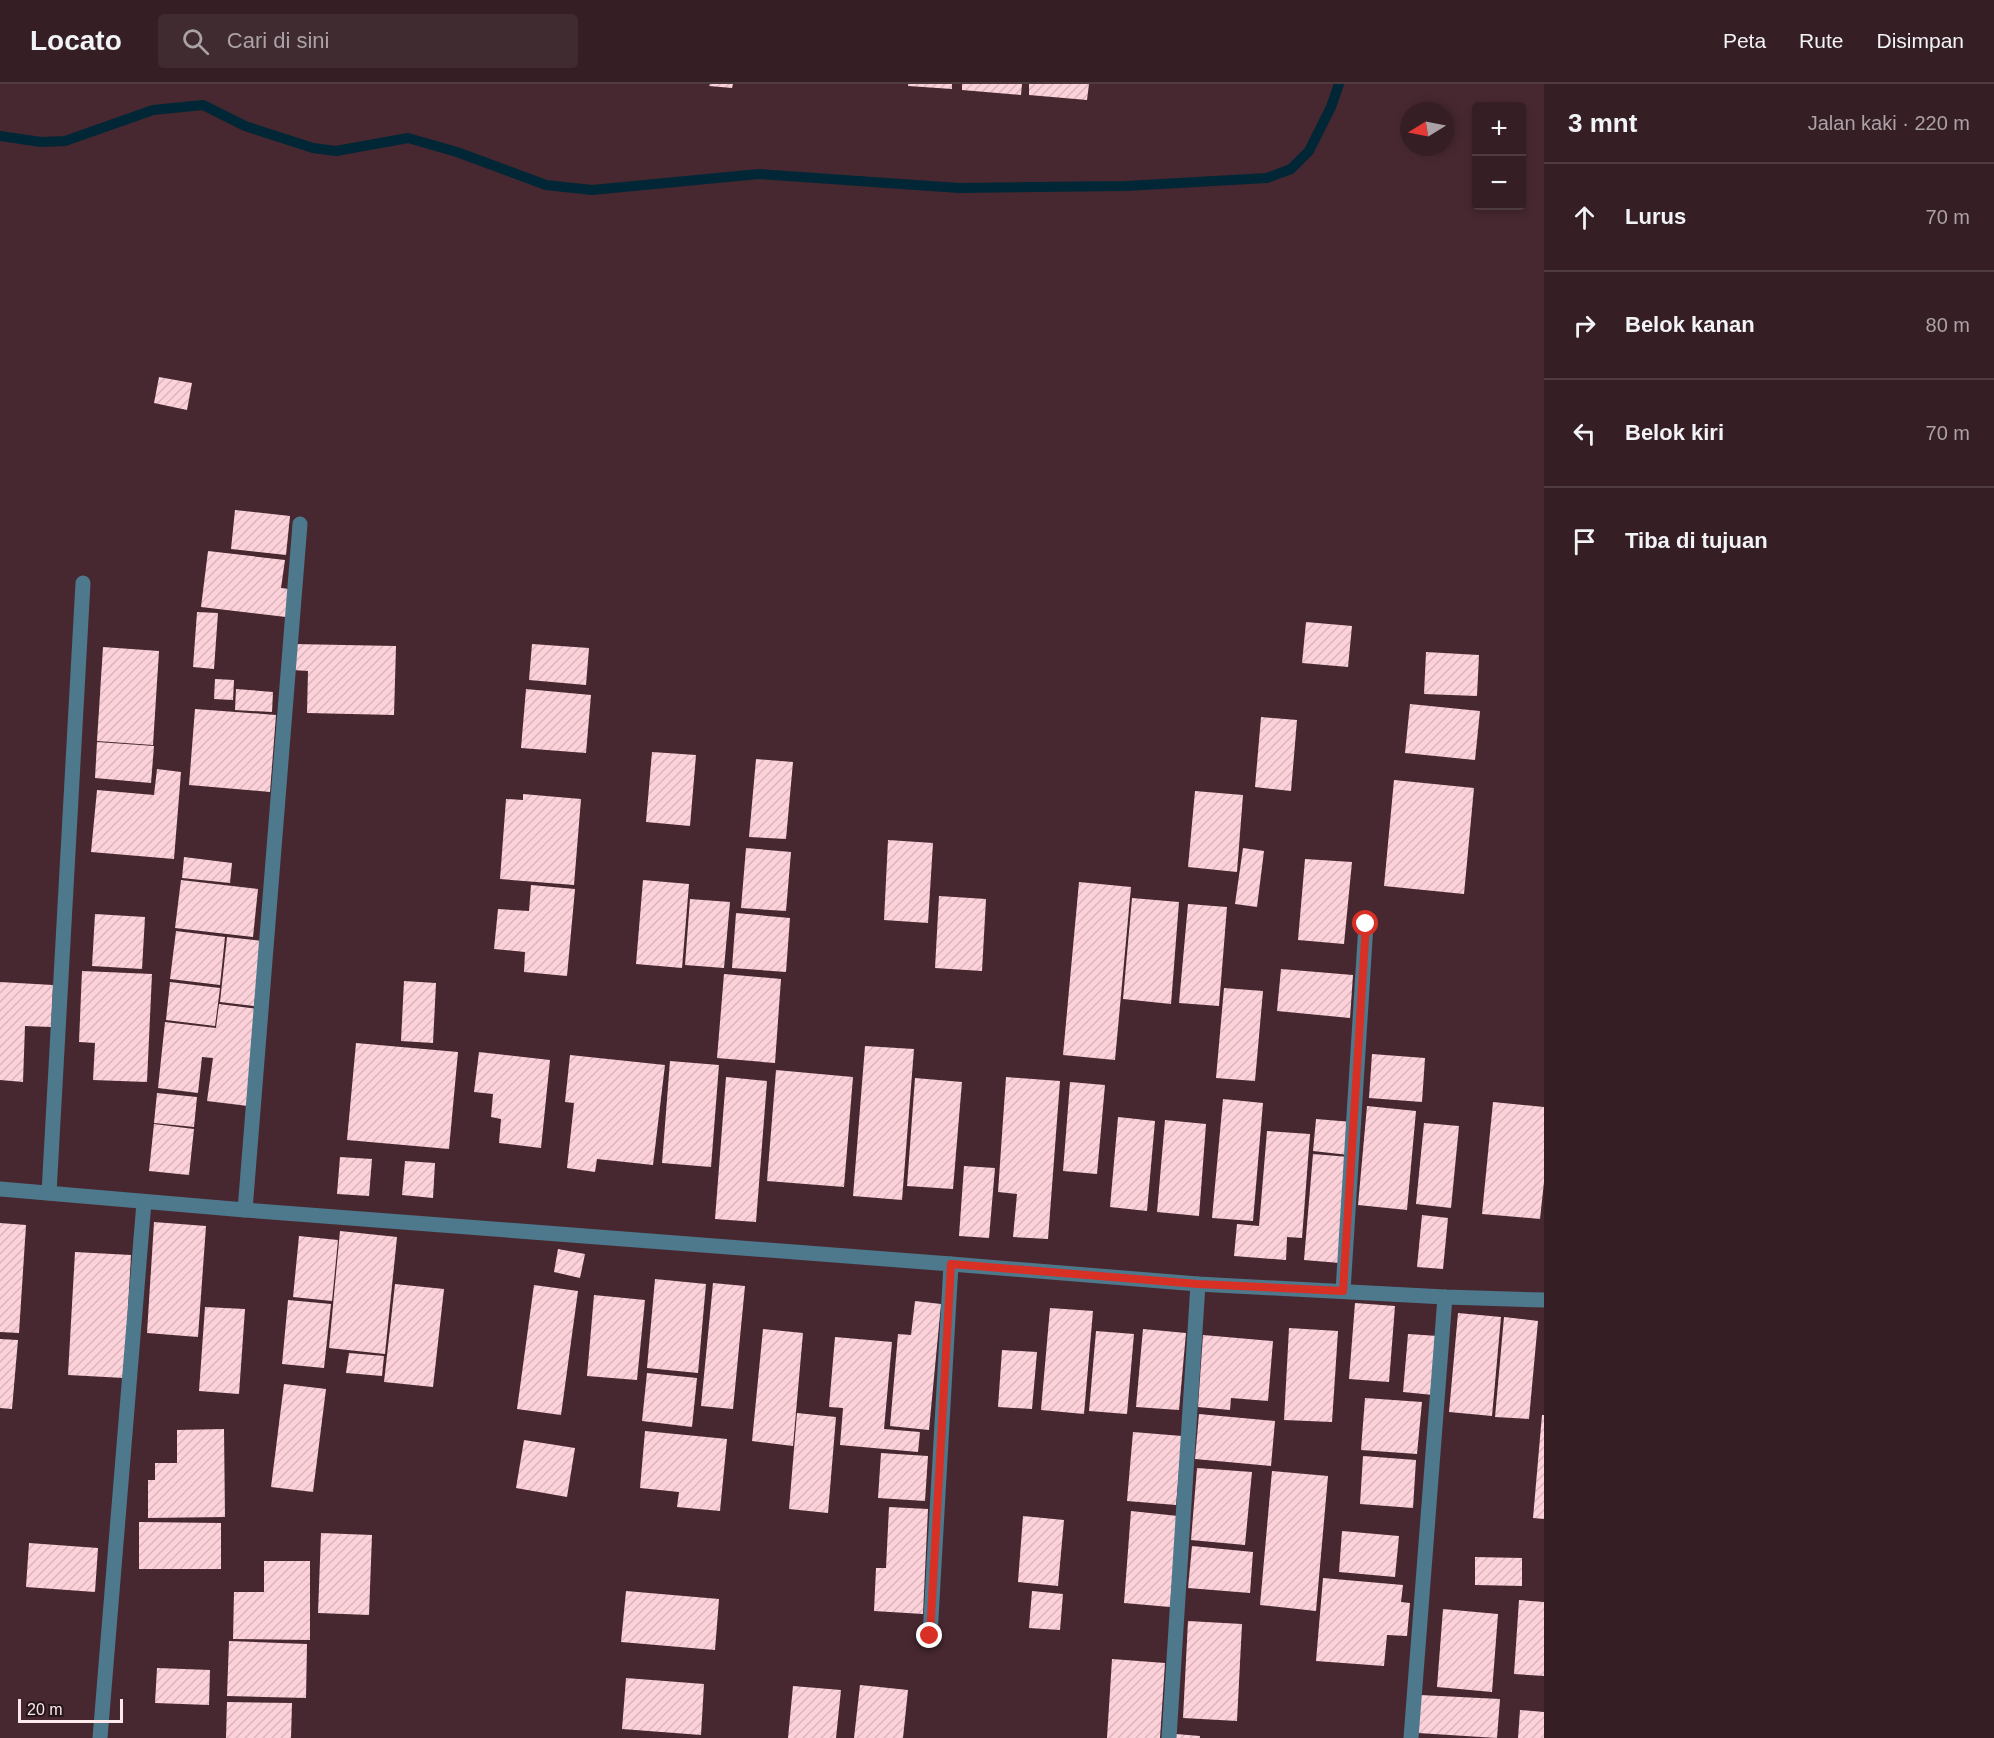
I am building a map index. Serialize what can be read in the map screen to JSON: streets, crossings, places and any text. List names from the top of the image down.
{
  "scale_bar": "20 m",
  "north": "left",
  "page": {
    "header": "Locato",
    "search": "Cari di sini",
    "nav": ["Peta", "Rute", "Disimpan"],
    "heading": ["3 mnt", "Jalan kaki · 220 m"],
    "map_buttons": ["+", "−"],
    "list": [
      ["Lurus", "70 m"],
      ["Belok kanan", "80 m"],
      ["Belok kiri", "70 m"],
      "Tiba di tujuan"
    ],
    "scale": "20 m"
  }
}
